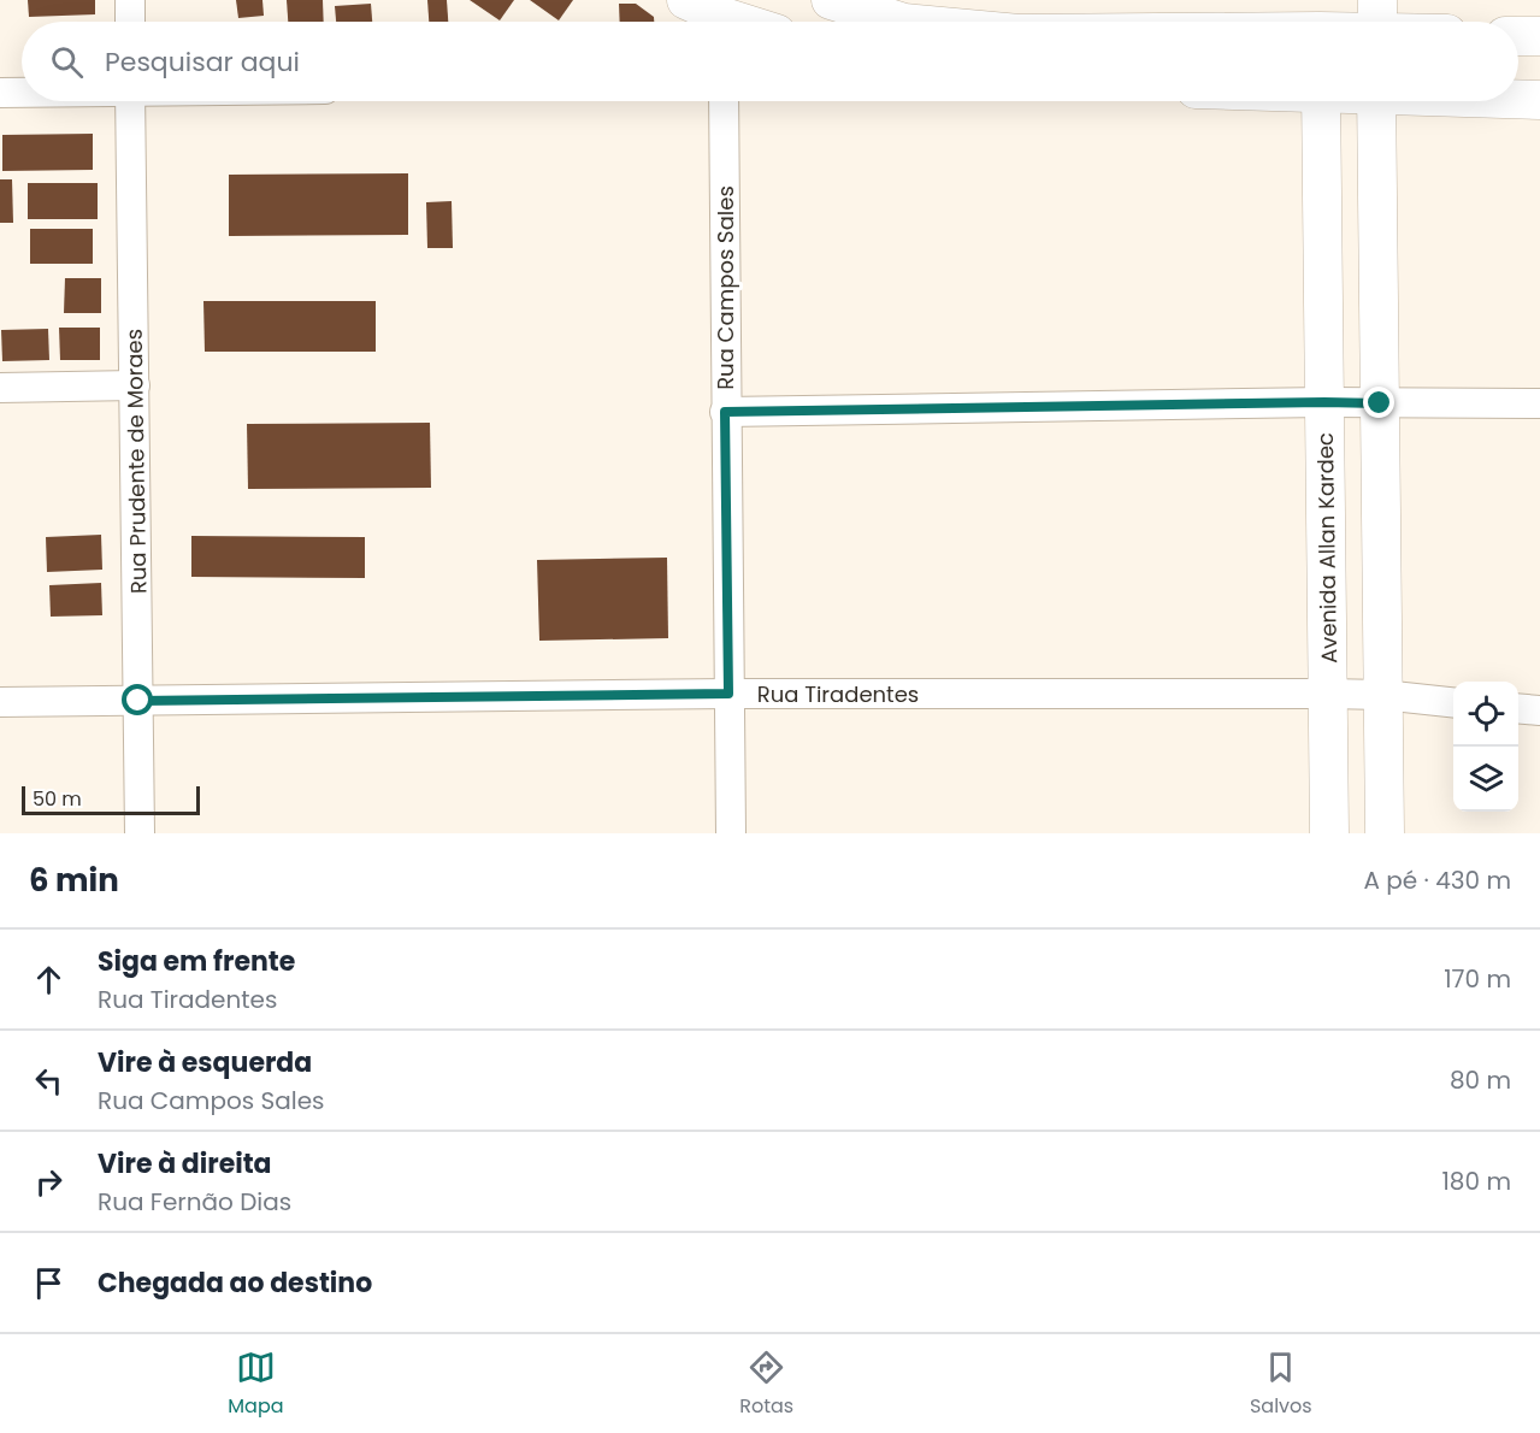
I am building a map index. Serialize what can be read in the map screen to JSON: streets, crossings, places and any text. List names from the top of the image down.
{
  "streets": {
    "main road": ["Avenida Allan Kardec"],
    "street": ["Rua Campos Sales", "Rua Prudente de Moraes", "Rua Tiradentes"]
  },
  "crossings": [
    ["Rua Campos Sales", "Rua Tiradentes"],
    ["Rua Prudente de Moraes", "Rua Tiradentes"],
    ["Avenida Allan Kardec", "Rua Tiradentes"]
  ],
  "scale_bar": "50 m",
  "page": {
    "search": "Pesquisar aqui",
    "scale": "50 m",
    "heading": ["6 min", "A pé · 430 m"],
    "list": [
      ["Siga em frente", "Rua Tiradentes", "170 m"],
      ["Vire à esquerda", "Rua Campos Sales", "80 m"],
      ["Vire à direita", "Rua Fernão Dias", "180 m"],
      "Chegada ao destino"
    ],
    "nav": ["Mapa", "Rotas", "Salvos"]
  }
}
